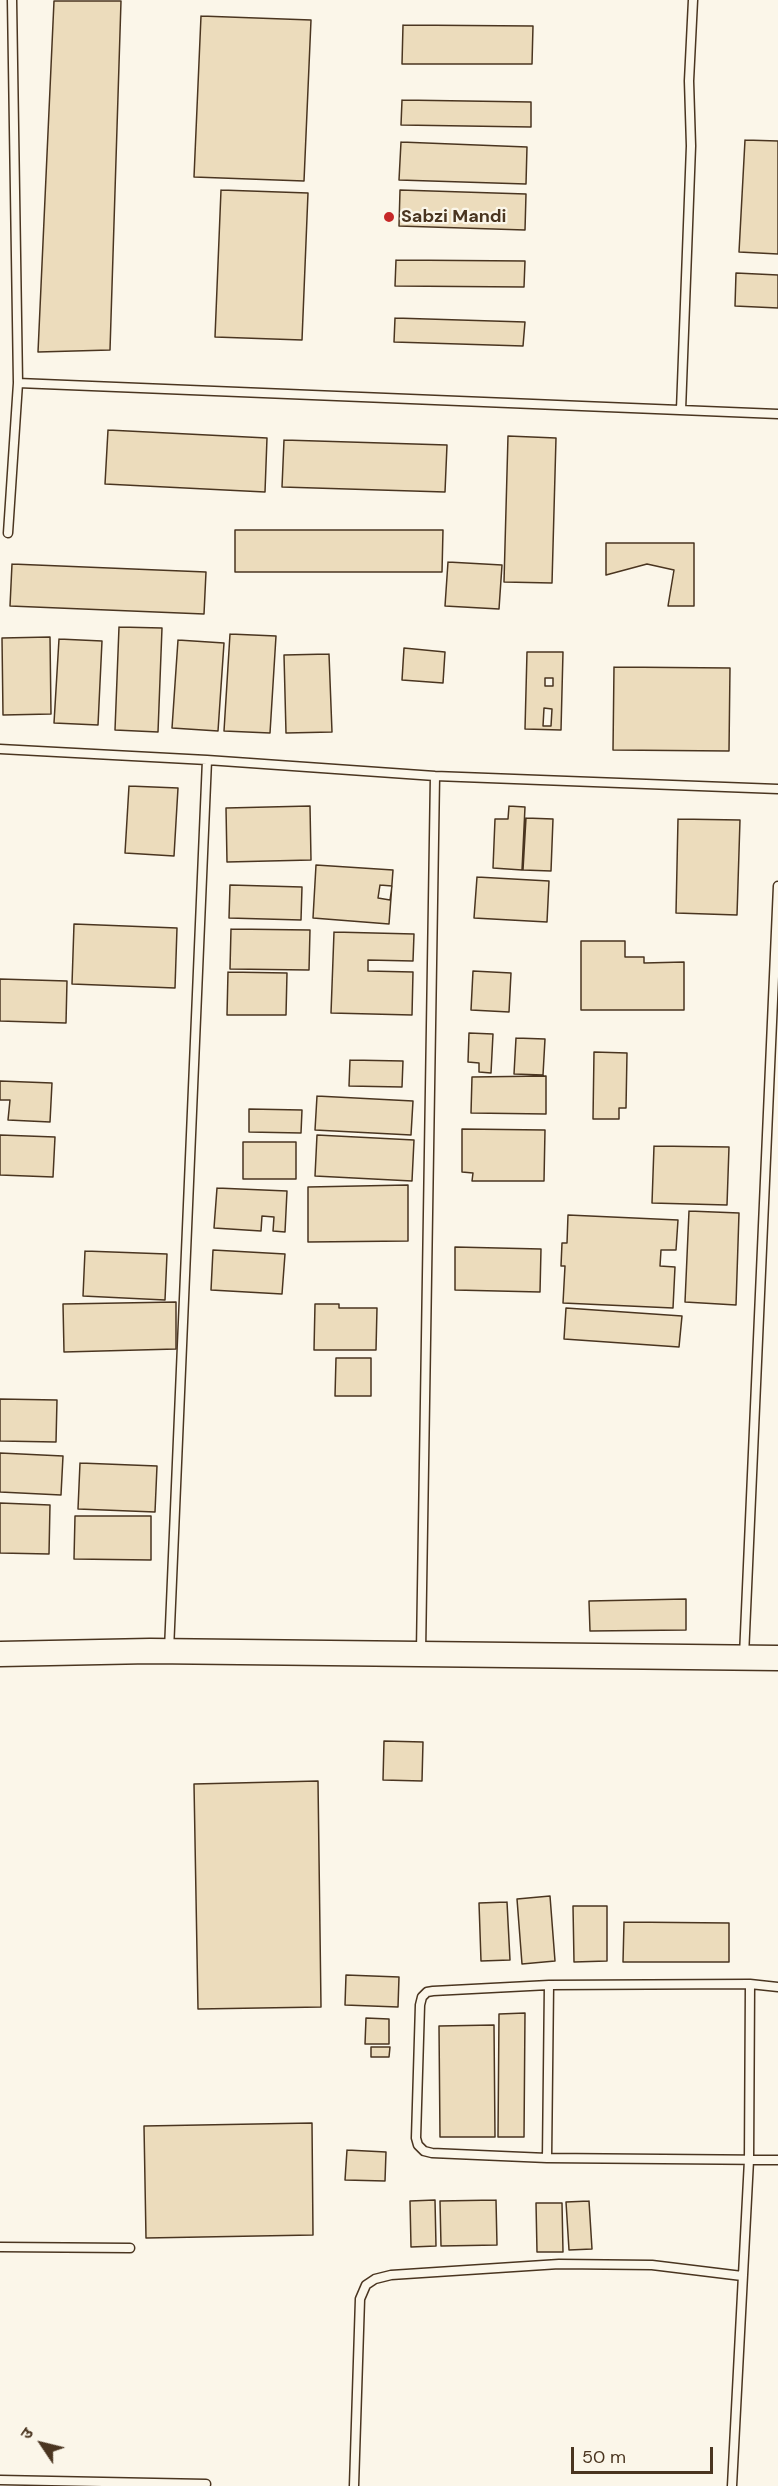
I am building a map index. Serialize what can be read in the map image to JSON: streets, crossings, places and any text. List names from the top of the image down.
{
  "places": ["Sabzi Mandi"],
  "scale_bar": "50 m",
  "north": "top left"
}
